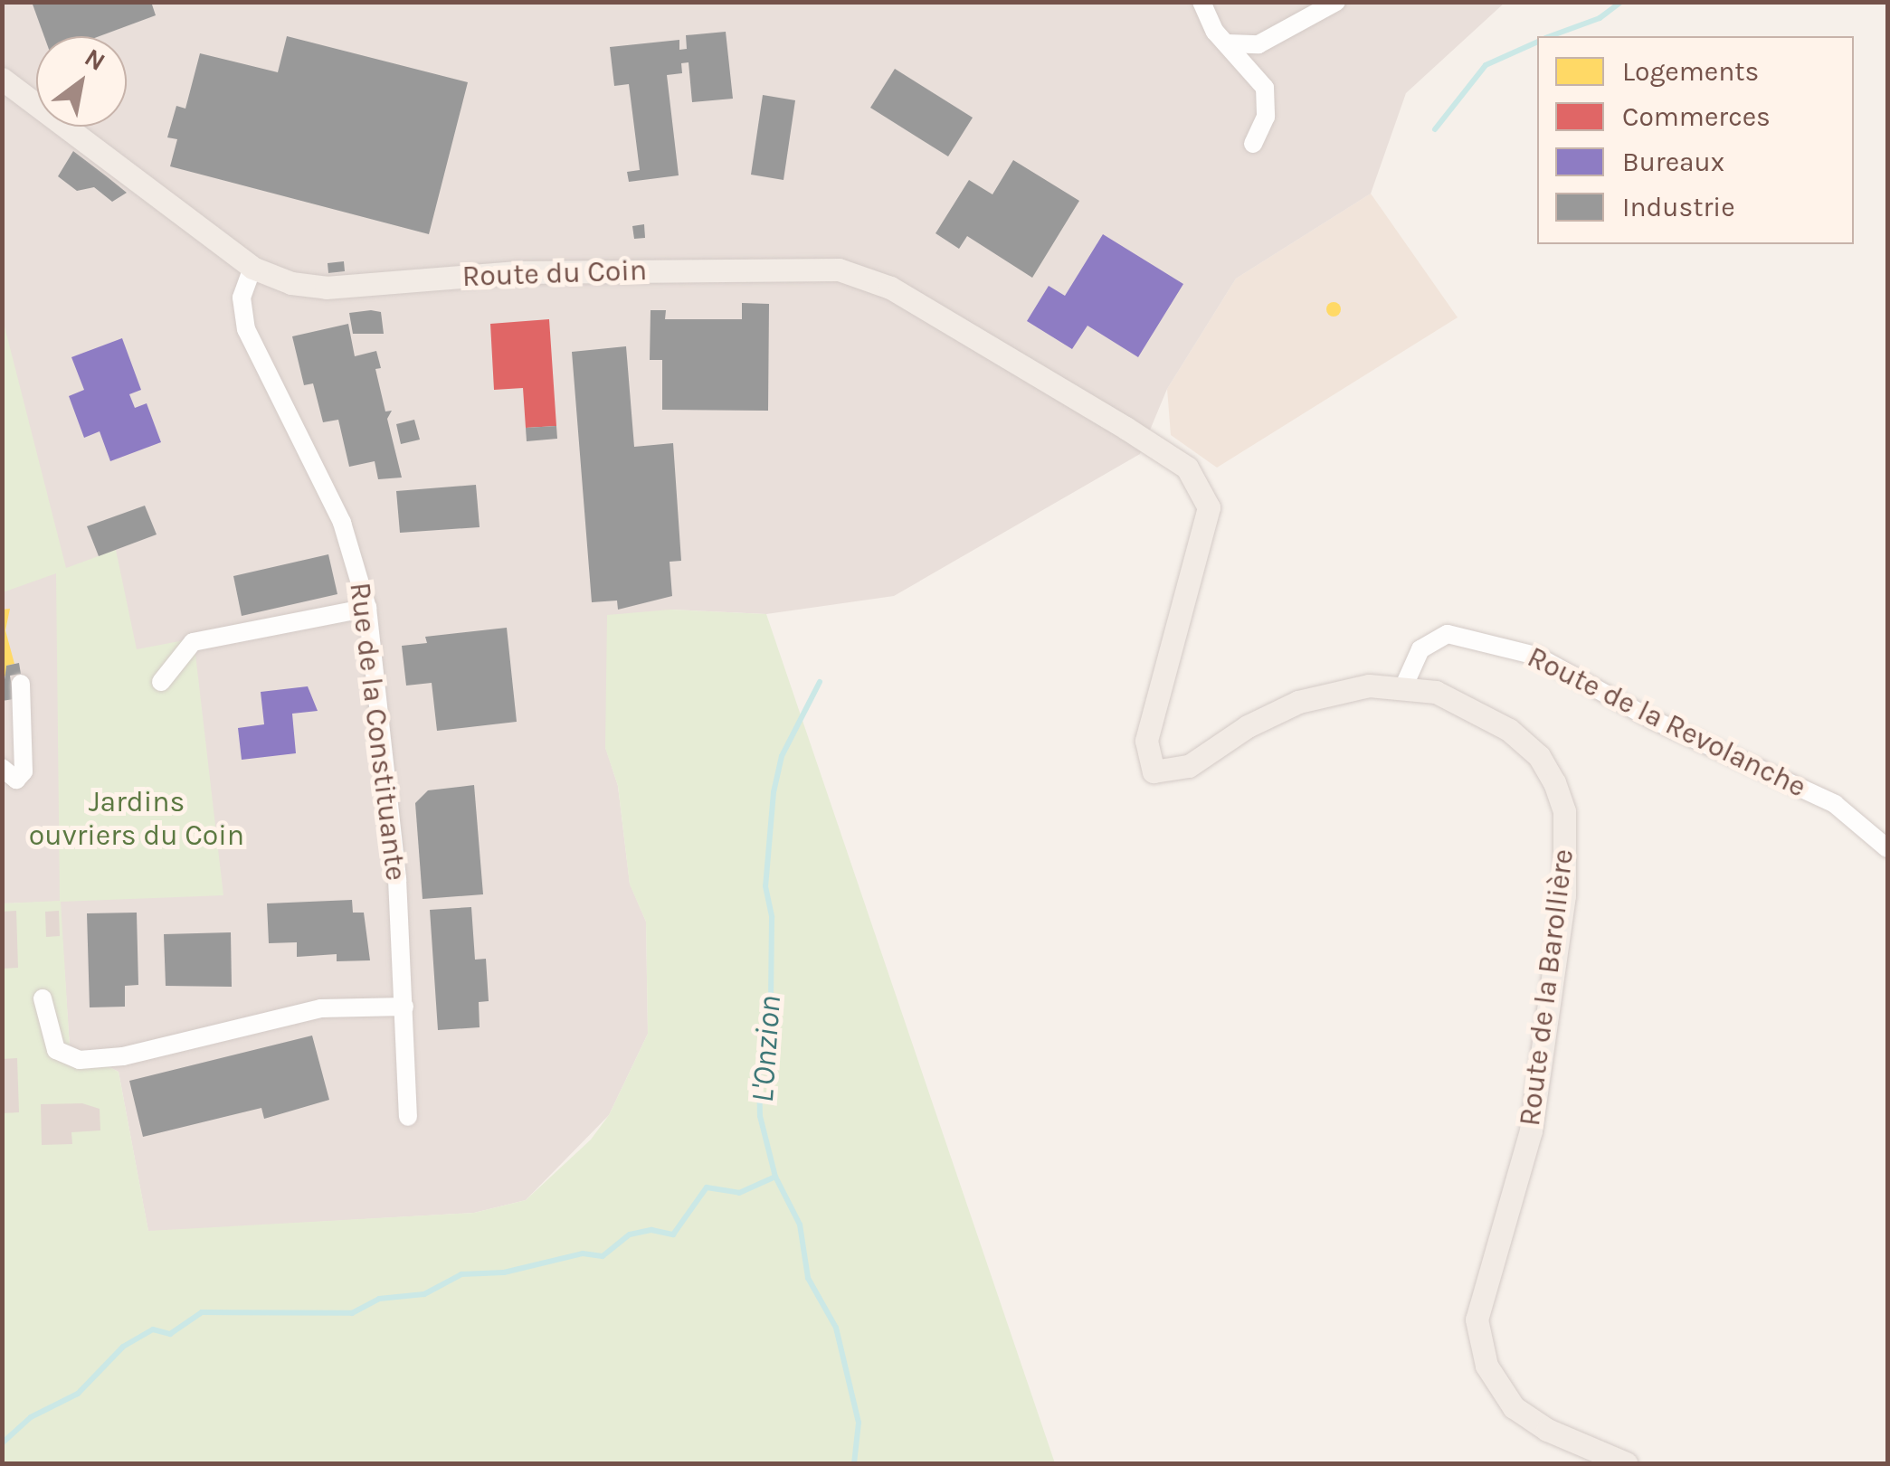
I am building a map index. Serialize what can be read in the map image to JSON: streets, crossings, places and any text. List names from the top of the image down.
{
  "streets": {
    "main road": ["Route du Coin", "Route de la Barollière"],
    "street": ["Route de la Revolanche", "Rue de la Constituante"]
  },
  "crossings": [
    ["Route du Coin", "Rue de la Constituante"],
    ["Route du Coin", "Route de la Barollière"],
    ["Route de la Revolanche", "Route de la Barollière"]
  ],
  "water": ["L'Onzion"],
  "parks": ["Jardins ouvriers du Coin"],
  "legend": [
    "Logements",
    "Commerces",
    "Bureaux",
    "Industrie"
  ],
  "north": "top right"
}
